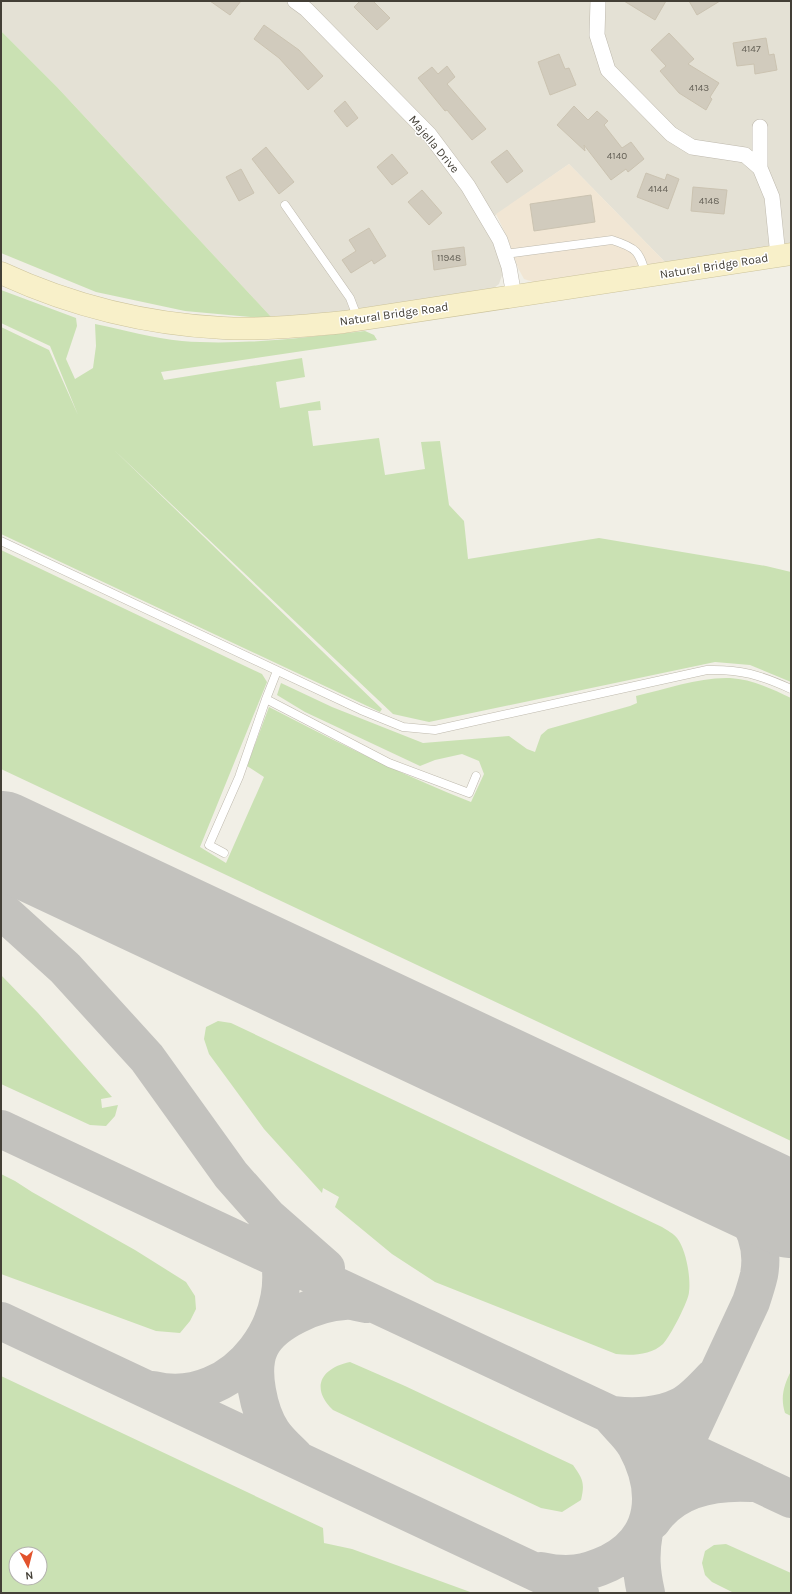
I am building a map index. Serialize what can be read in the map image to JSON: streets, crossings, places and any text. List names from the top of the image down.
{
  "streets": {
    "main road": ["Natural Bridge Road"],
    "street": ["Majella Drive"]
  },
  "crossings": [
    ["Majella Drive", "Natural Bridge Road"]
  ],
  "house_numbers": [
    "4147",
    "4143",
    "4140",
    "4144",
    "4148",
    "11948"
  ],
  "north": "bottom"
}
